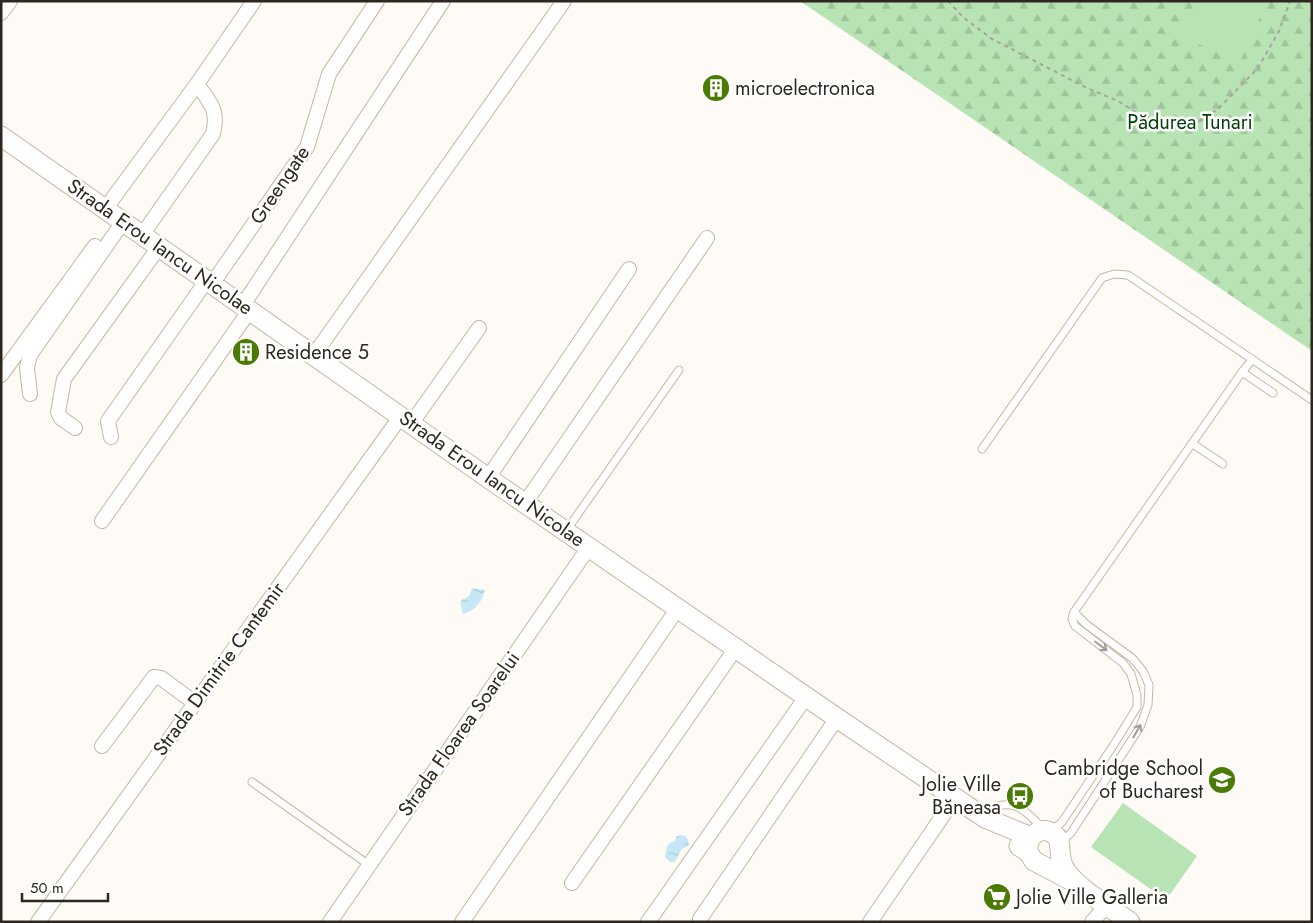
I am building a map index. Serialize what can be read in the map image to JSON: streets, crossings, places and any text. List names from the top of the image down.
{
  "streets": {
    "street": [
      "Greengate",
      "Strada Erou Iancu Nicolae",
      "Strada Dimitrie Cantemir",
      "Strada Floarea Soarelui"
    ]
  },
  "crossings": [
    ["Greengate", "Strada Erou Iancu Nicolae"],
    ["Strada Erou Iancu Nicolae", "Strada Dimitrie Cantemir"],
    ["Strada Erou Iancu Nicolae", "Strada Floarea Soarelui"]
  ],
  "parks": ["Pădurea Tunari"],
  "places": {
    "building": ["microelectronica", "Residence 5"],
    "school or university": ["Cambridge School of Bucharest"],
    "bus stop": ["Jolie Ville Băneasa"],
    "supermarket": ["Jolie Ville Galleria"]
  },
  "scale_bar": "50 m"
}
